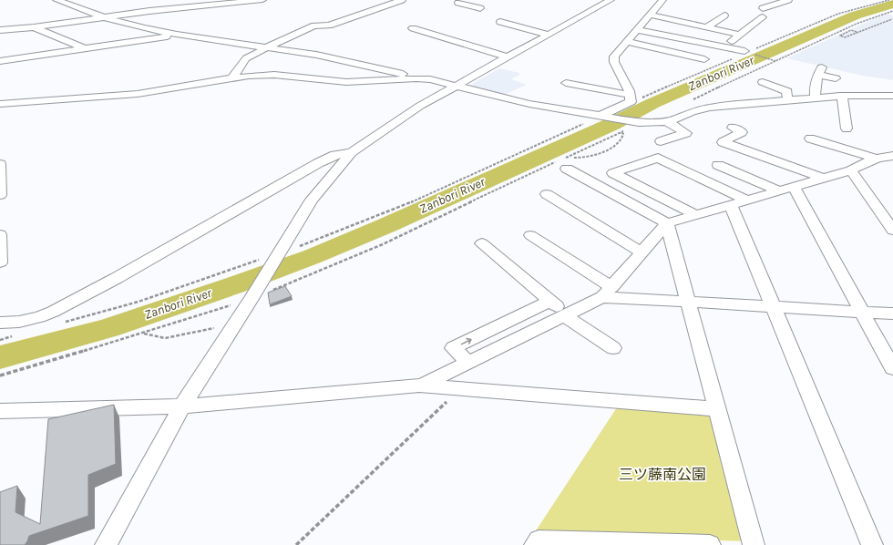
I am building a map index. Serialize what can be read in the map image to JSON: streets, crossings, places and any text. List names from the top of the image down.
{
  "water": ["Zanbori River"],
  "parks": ["三ツ藤南公園"]
}
